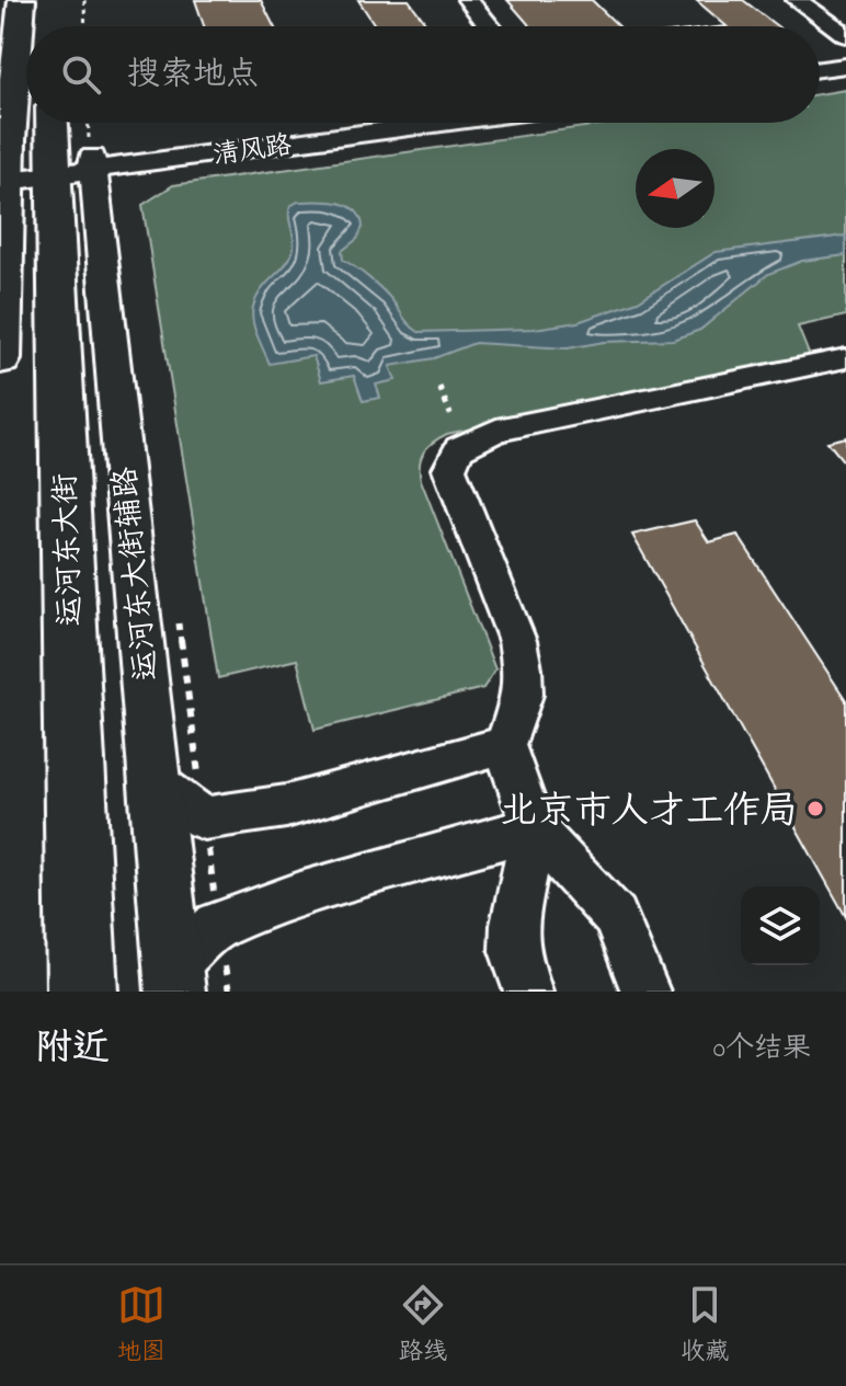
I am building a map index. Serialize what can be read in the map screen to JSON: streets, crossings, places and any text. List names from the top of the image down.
{
  "streets": {
    "main road": ["运河东大街"],
    "street": ["清风路", "运河东大街辅路"]
  },
  "crossings": [
    ["清风路", "运河东大街"],
    ["清风路", "运河东大街辅路"],
    ["运河东大街", "运河东大街辅路"]
  ],
  "places": ["北京市人才工作局"],
  "north": "left",
  "page": {
    "search": "搜索地点",
    "heading": ["附近", "0个结果"],
    "nav": ["地图", "路线", "收藏"]
  }
}
